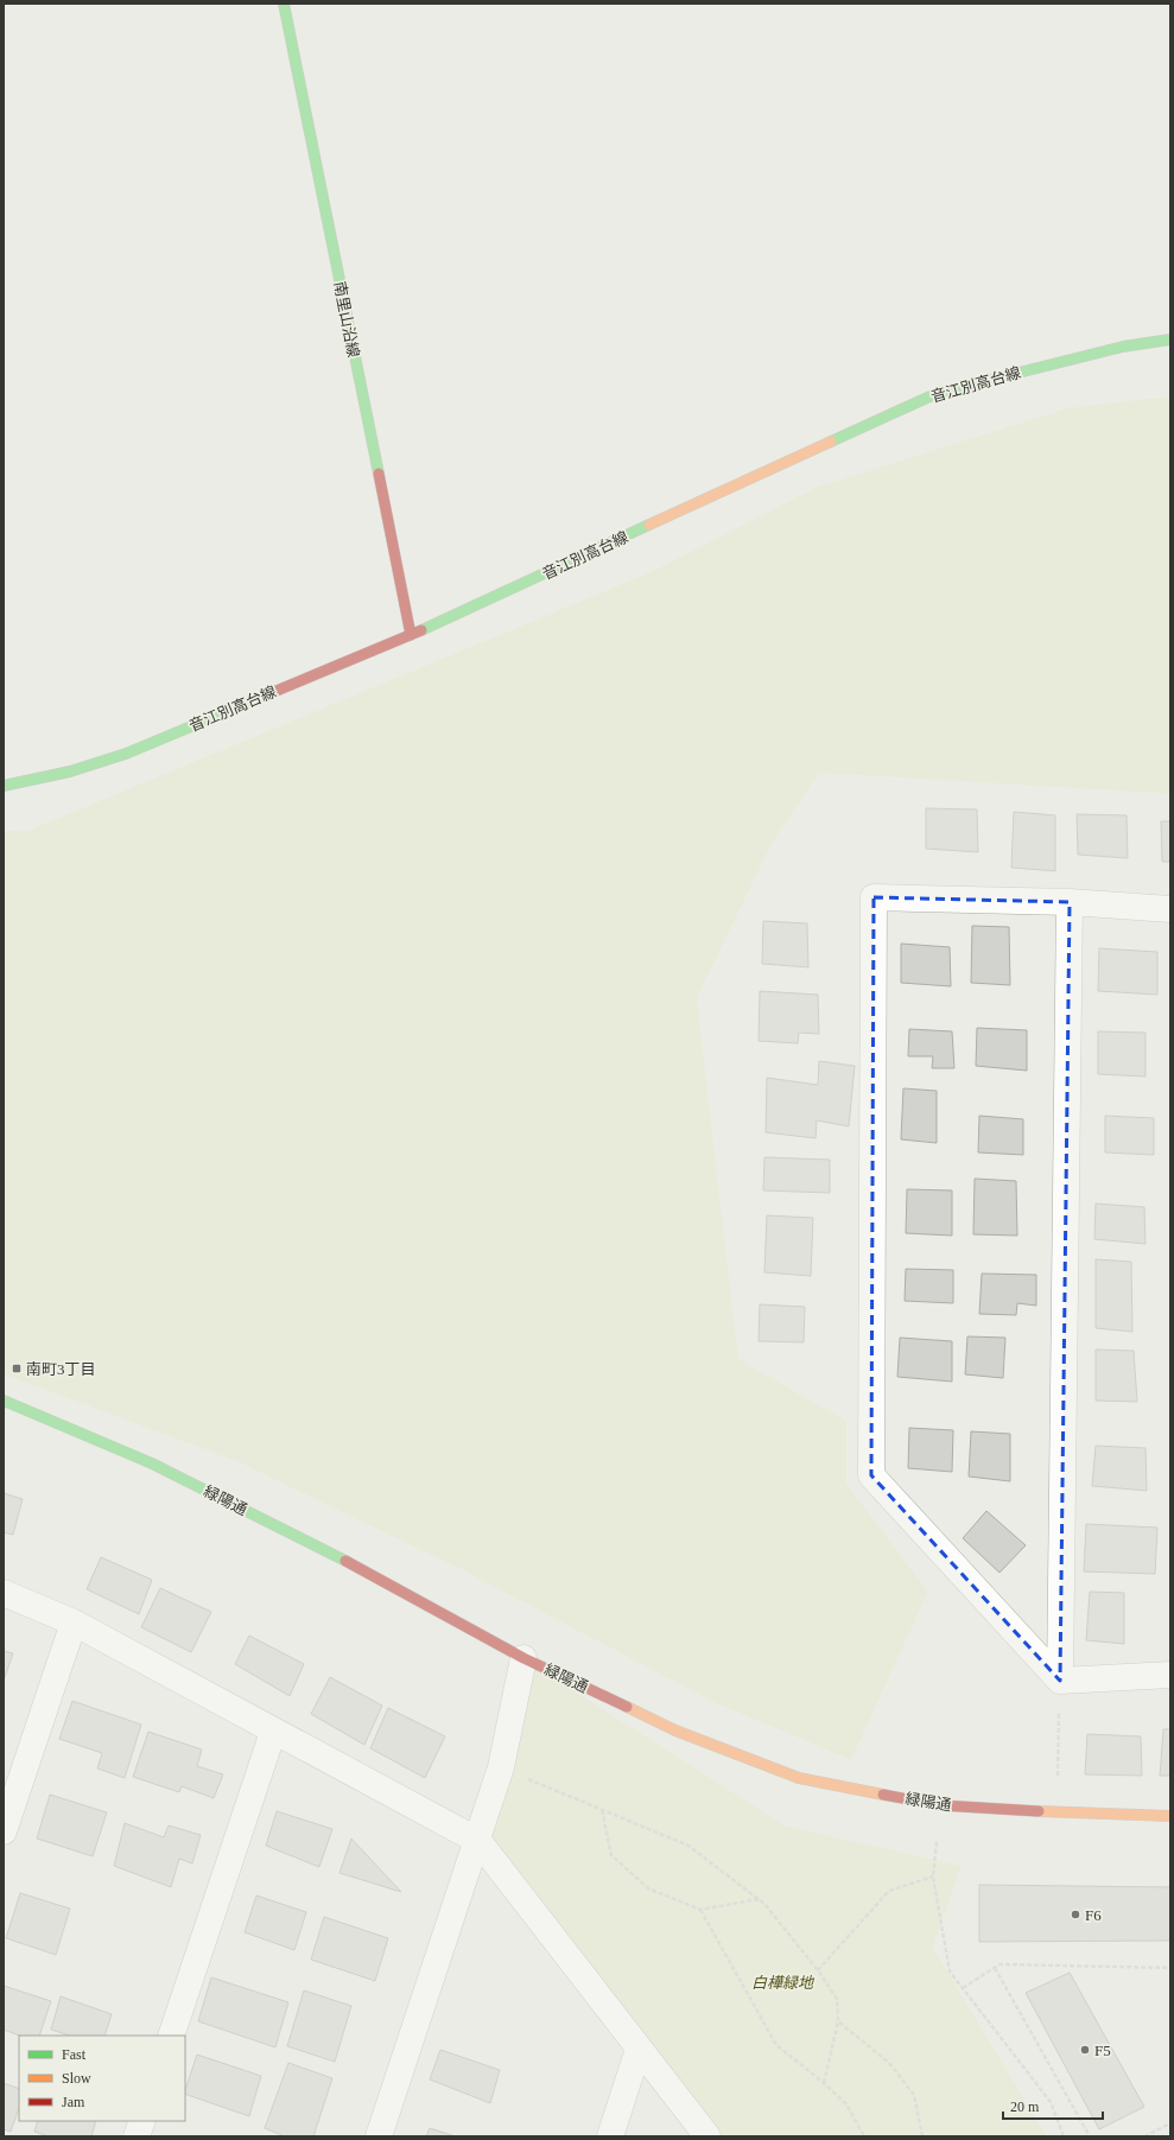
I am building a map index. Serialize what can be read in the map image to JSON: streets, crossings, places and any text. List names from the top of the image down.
{
  "streets": {
    "street": ["南里山沿線", "音江別高台線", "緑陽通"]
  },
  "crossings": [
    ["南里山沿線", "音江別高台線"]
  ],
  "parks": ["白樺緑地"],
  "places": {
    "transit": ["南町3丁目"],
    "other": ["F6", "F5"]
  },
  "legend": ["Fast", "Slow", "Jam"],
  "scale_bar": "20 m"
}
